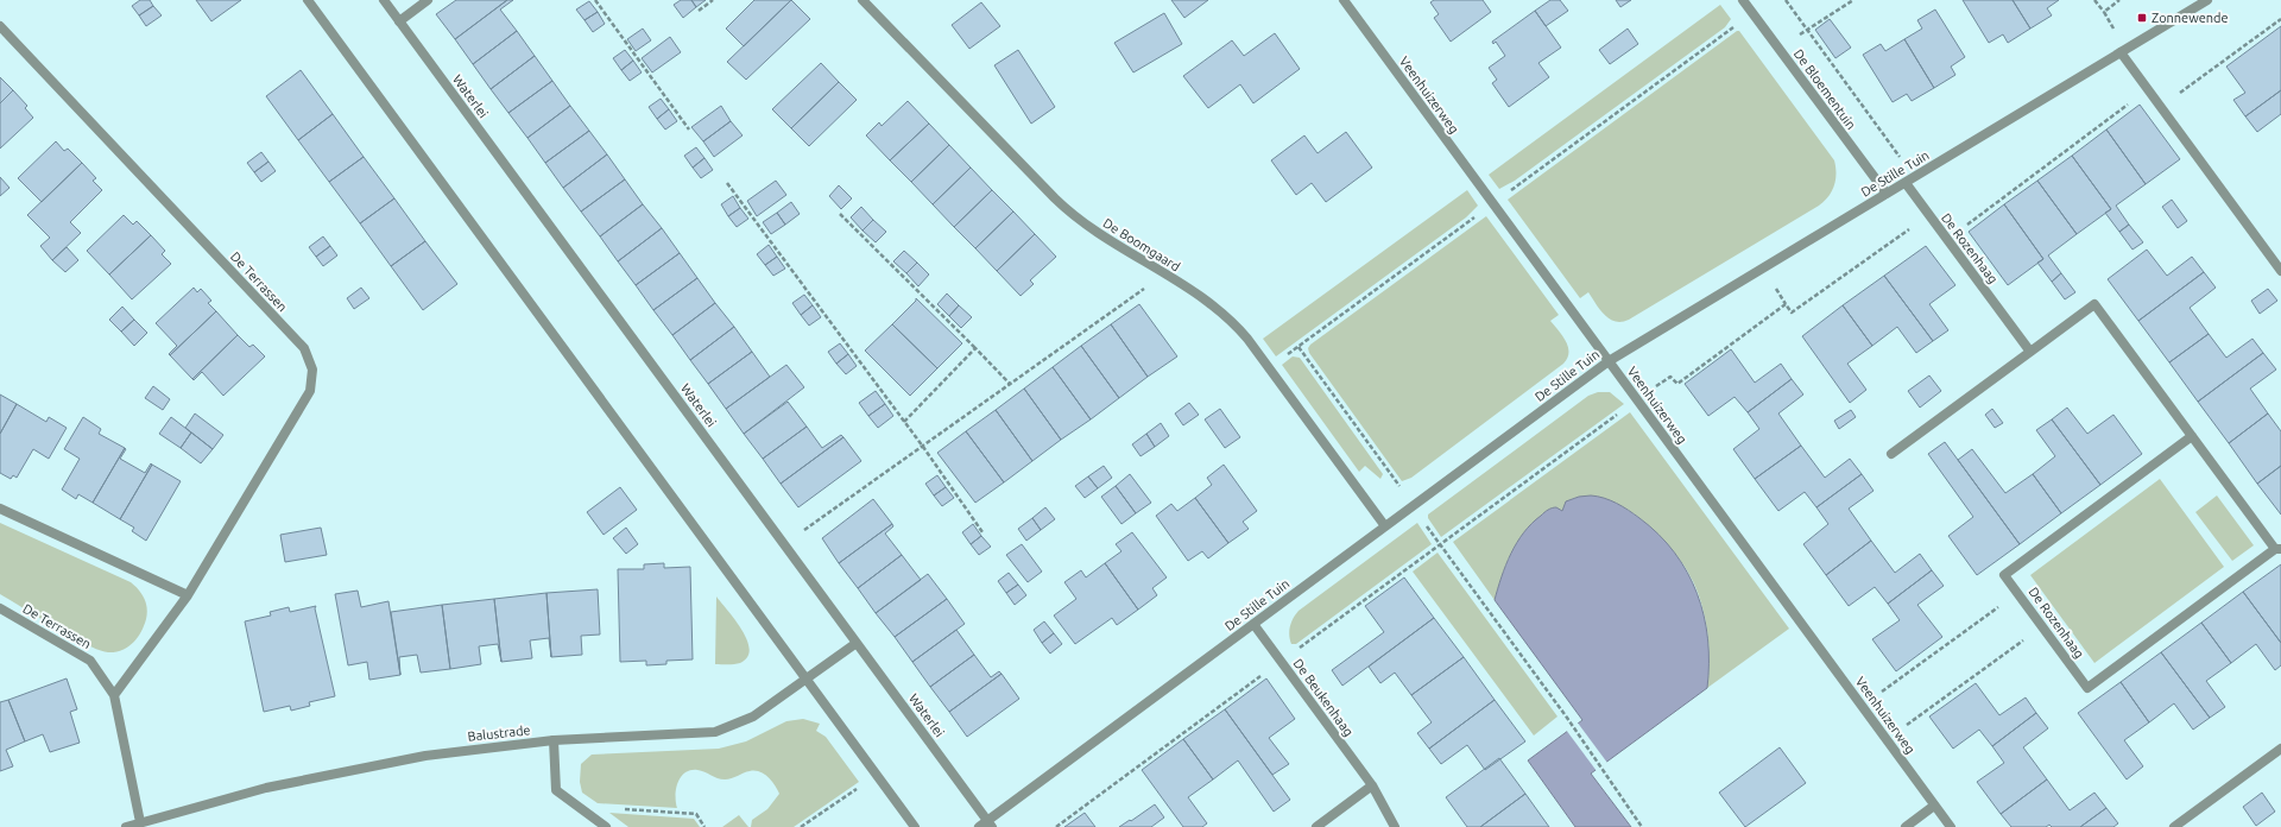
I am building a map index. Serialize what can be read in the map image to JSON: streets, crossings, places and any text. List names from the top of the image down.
{
  "streets": {
    "street": [
      "De Bloementuin",
      "Veenhuizerweg",
      "Waterlei",
      "De Stille Tuin",
      "De Boomgaard",
      "De Rozenhaag",
      "De Terrassen",
      "De Beukenhaag",
      "Balustrade"
    ]
  },
  "crossings": [
    ["De Bloementuin", "De Stille Tuin"],
    ["Veenhuizerweg", "De Stille Tuin"],
    ["Waterlei", "De Stille Tuin"],
    ["Waterlei", "Balustrade"],
    ["De Stille Tuin", "De Boomgaard"],
    ["De Stille Tuin", "De Rozenhaag"],
    ["De Stille Tuin", "De Beukenhaag"],
    ["De Terrassen", "Balustrade"]
  ],
  "places": {
    "transit": ["Zonnewende"]
  }
}
